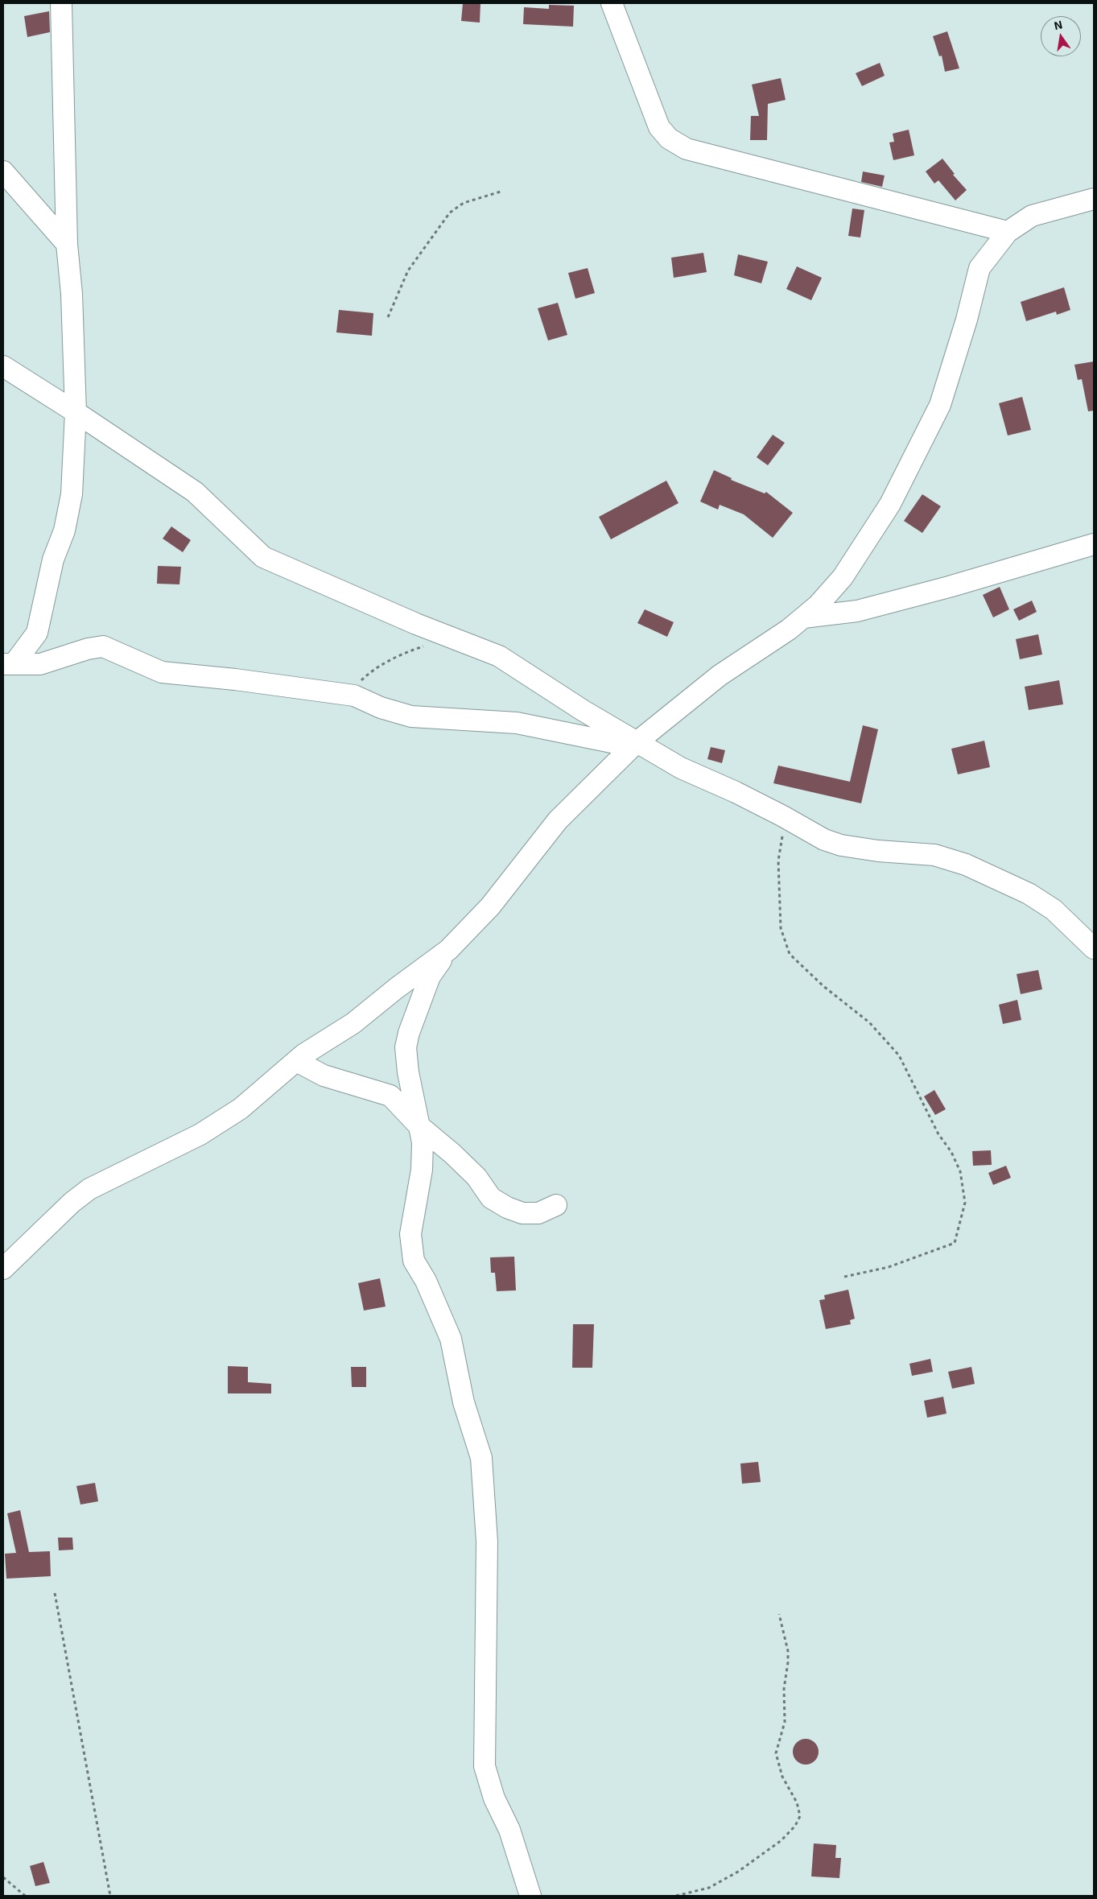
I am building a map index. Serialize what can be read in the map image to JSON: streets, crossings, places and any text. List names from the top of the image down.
{
  "north": "top"
}
